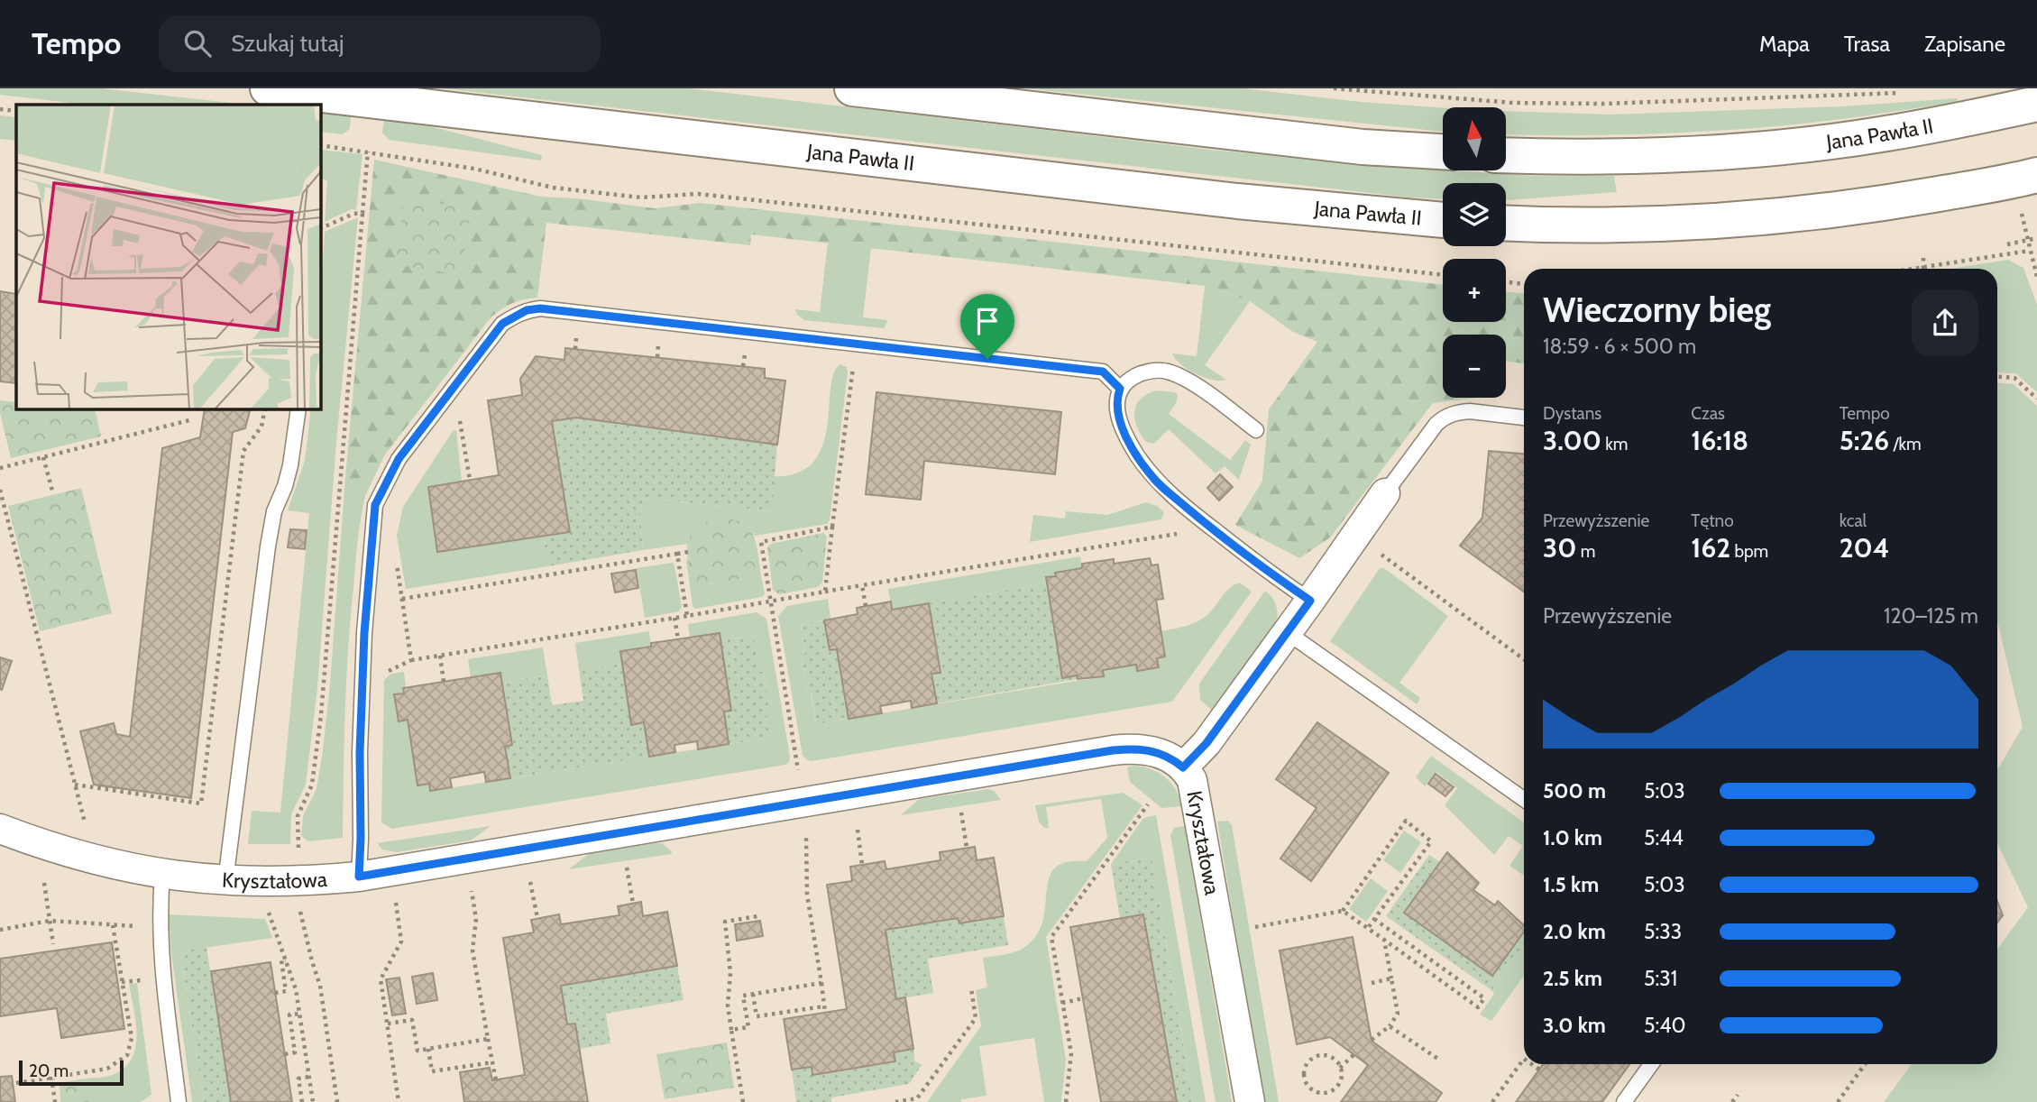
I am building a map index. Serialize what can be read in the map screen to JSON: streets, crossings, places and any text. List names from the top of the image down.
{
  "streets": {
    "main road": ["Jana Pawła II"],
    "street": ["Kryształowa"]
  },
  "scale_bar": "20 m",
  "north": "top",
  "page": {
    "header": "Tempo",
    "search": "Szukaj tutaj",
    "nav": ["Mapa", "Trasa", "Zapisane"],
    "map_buttons": ["+", "−"],
    "heading": ["Wieczorny bieg", "18:59 · 6 × 500 m"],
    "stats": [
      ["Dystans", "3.00 km"],
      ["Czas", "16:18"],
      ["Tempo", "5:26 /km"],
      ["Przewyższenie", "30 m"],
      ["Tętno", "162 bpm"],
      ["kcal", "204"]
    ],
    "chart": ["Przewyższenie", "120–125 m"],
    "list": [
      {
        "name": "500 m",
        "note": "5:03"
      },
      {
        "name": "1.0 km",
        "note": "5:44"
      },
      {
        "name": "1.5 km",
        "note": "5:03"
      },
      {
        "name": "2.0 km",
        "note": "5:33"
      },
      {
        "name": "2.5 km",
        "note": "5:31"
      },
      {
        "name": "3.0 km",
        "note": "5:40"
      }
    ],
    "scale": "20 m"
  }
}
